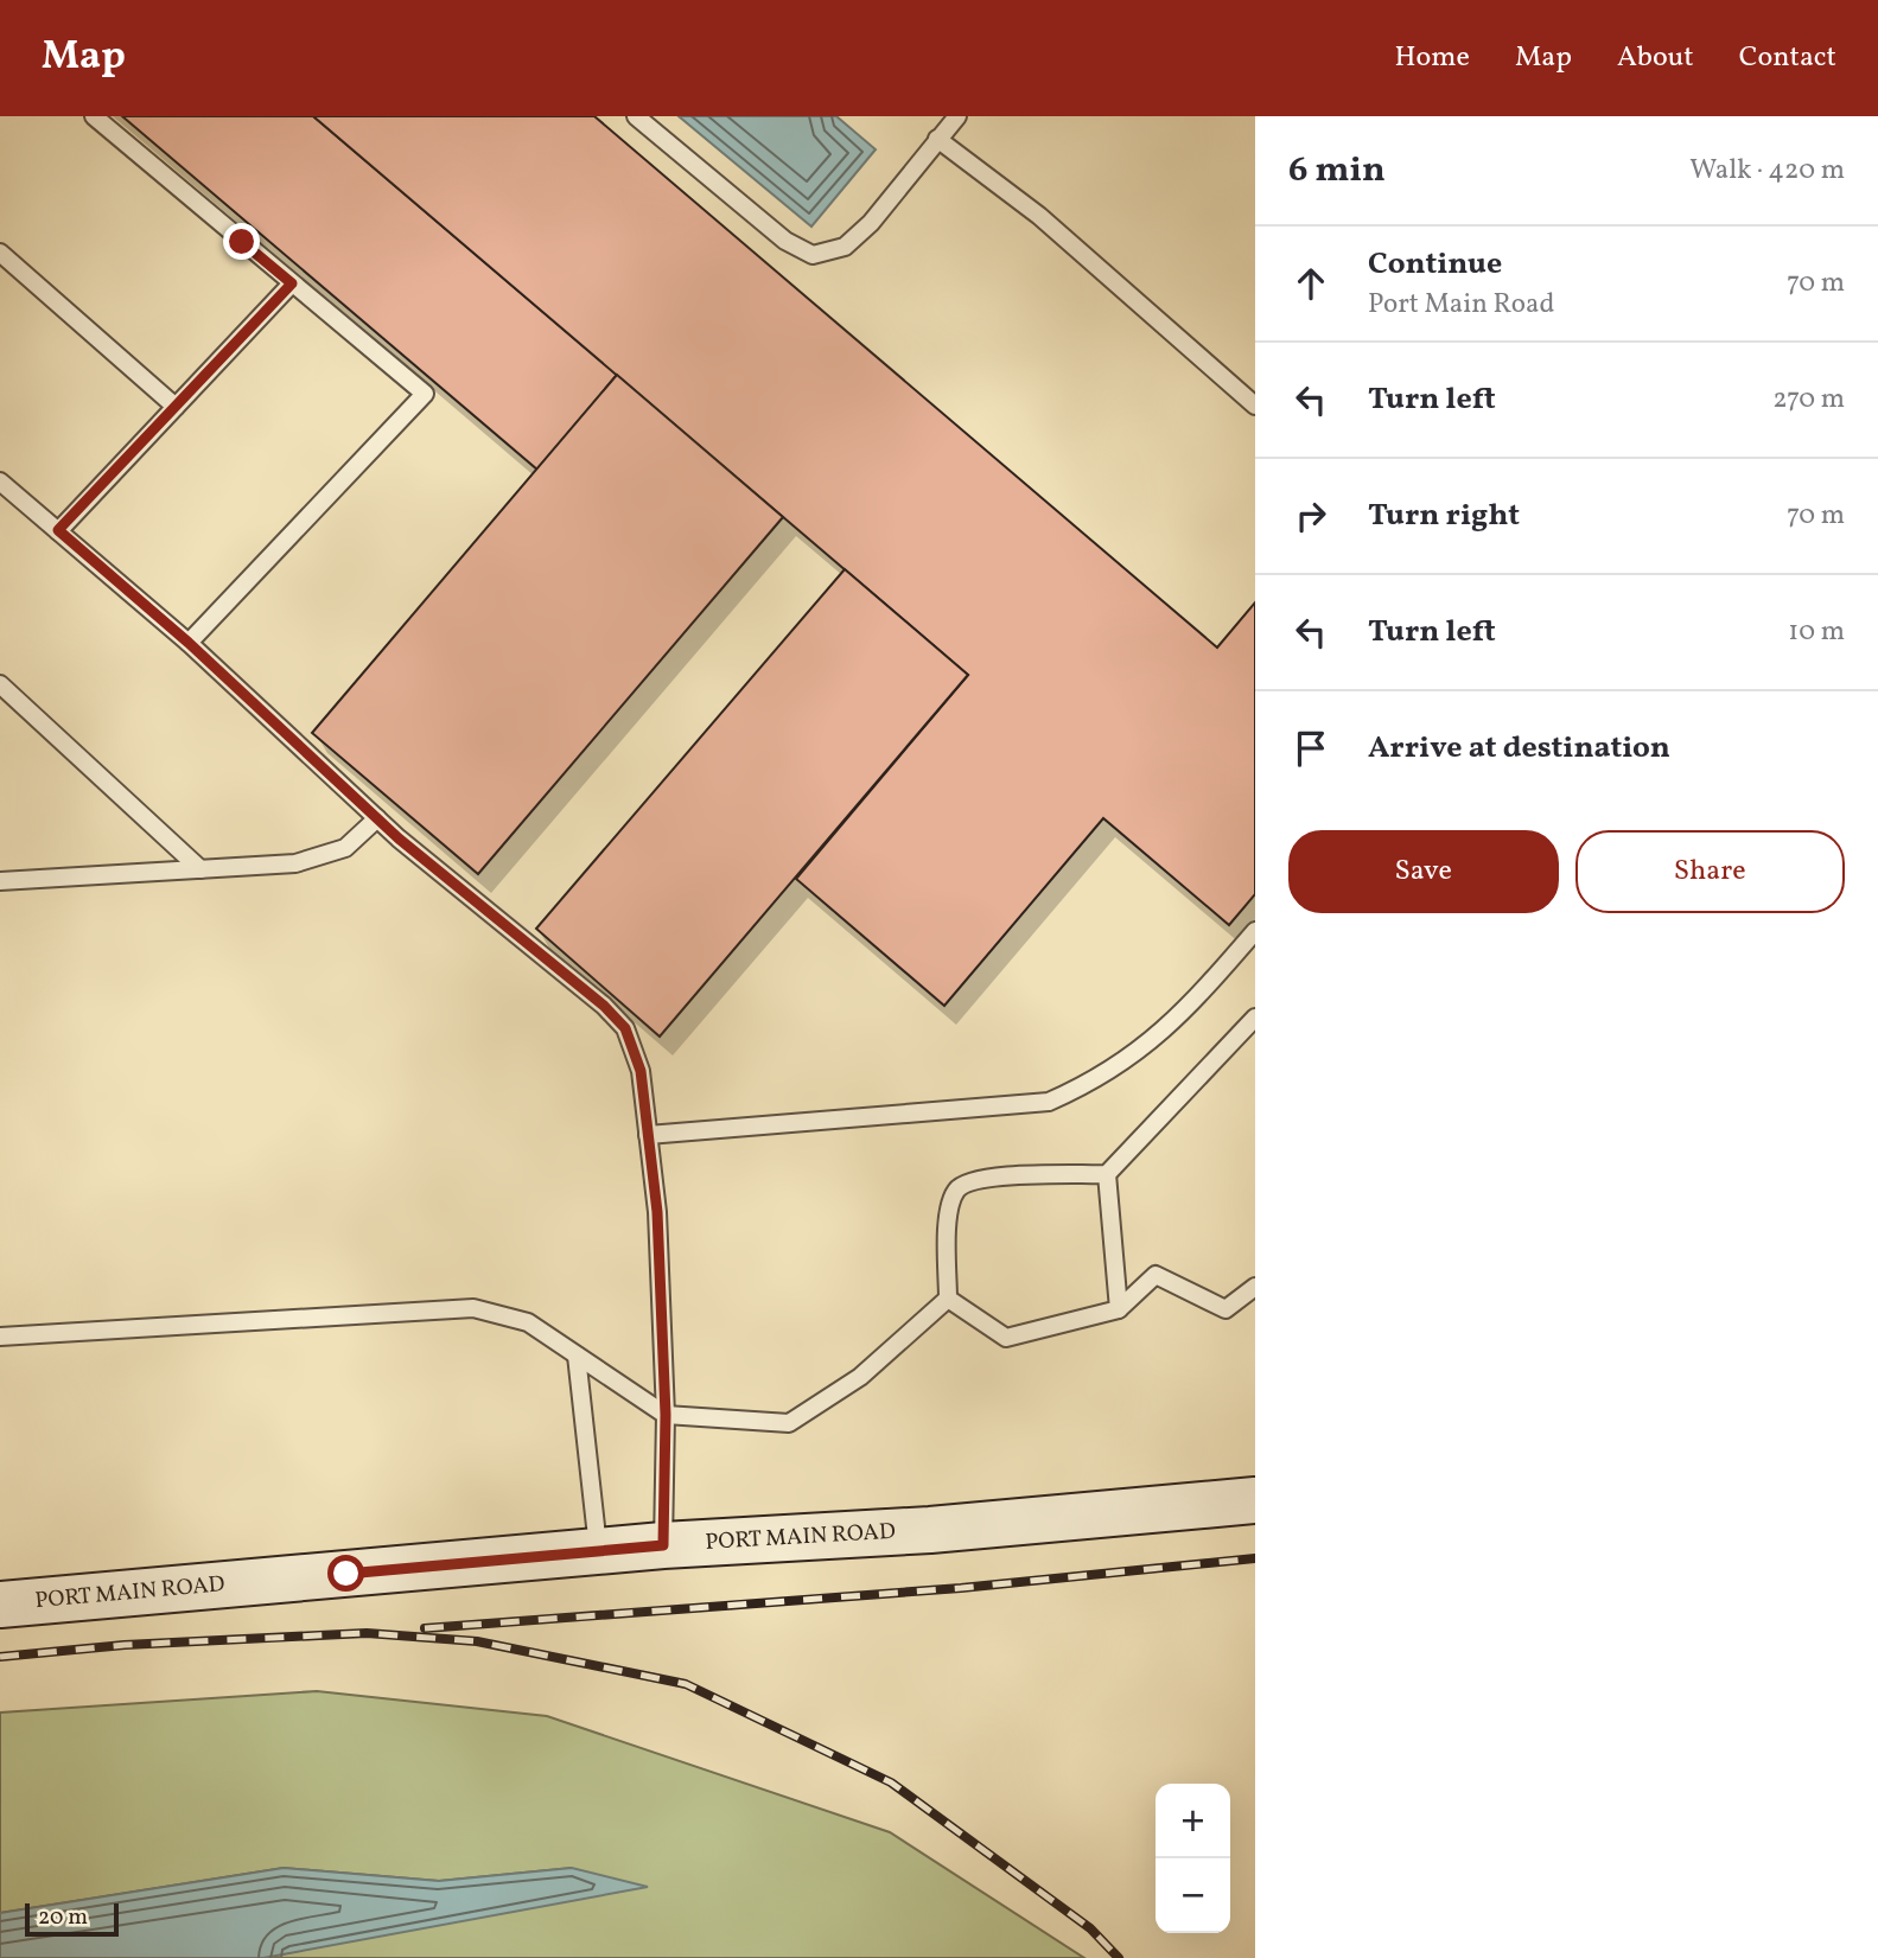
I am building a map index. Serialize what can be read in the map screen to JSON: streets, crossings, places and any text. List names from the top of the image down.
{
  "streets": {
    "main road": ["PORT MAIN ROAD"]
  },
  "scale_bar": "20 m",
  "page": {
    "header": "Map",
    "nav": [
      "Home",
      "Map",
      "About",
      "Contact"
    ],
    "heading": ["6 min", "Walk · 420 m"],
    "list": [
      ["Continue", "Port Main Road", "70 m"],
      ["Turn left", "270 m"],
      ["Turn right", "70 m"],
      ["Turn left", "10 m"],
      "Arrive at destination"
    ],
    "buttons": ["Save", "Share"],
    "map_buttons": ["+", "−"],
    "scale": "20 m"
  }
}
